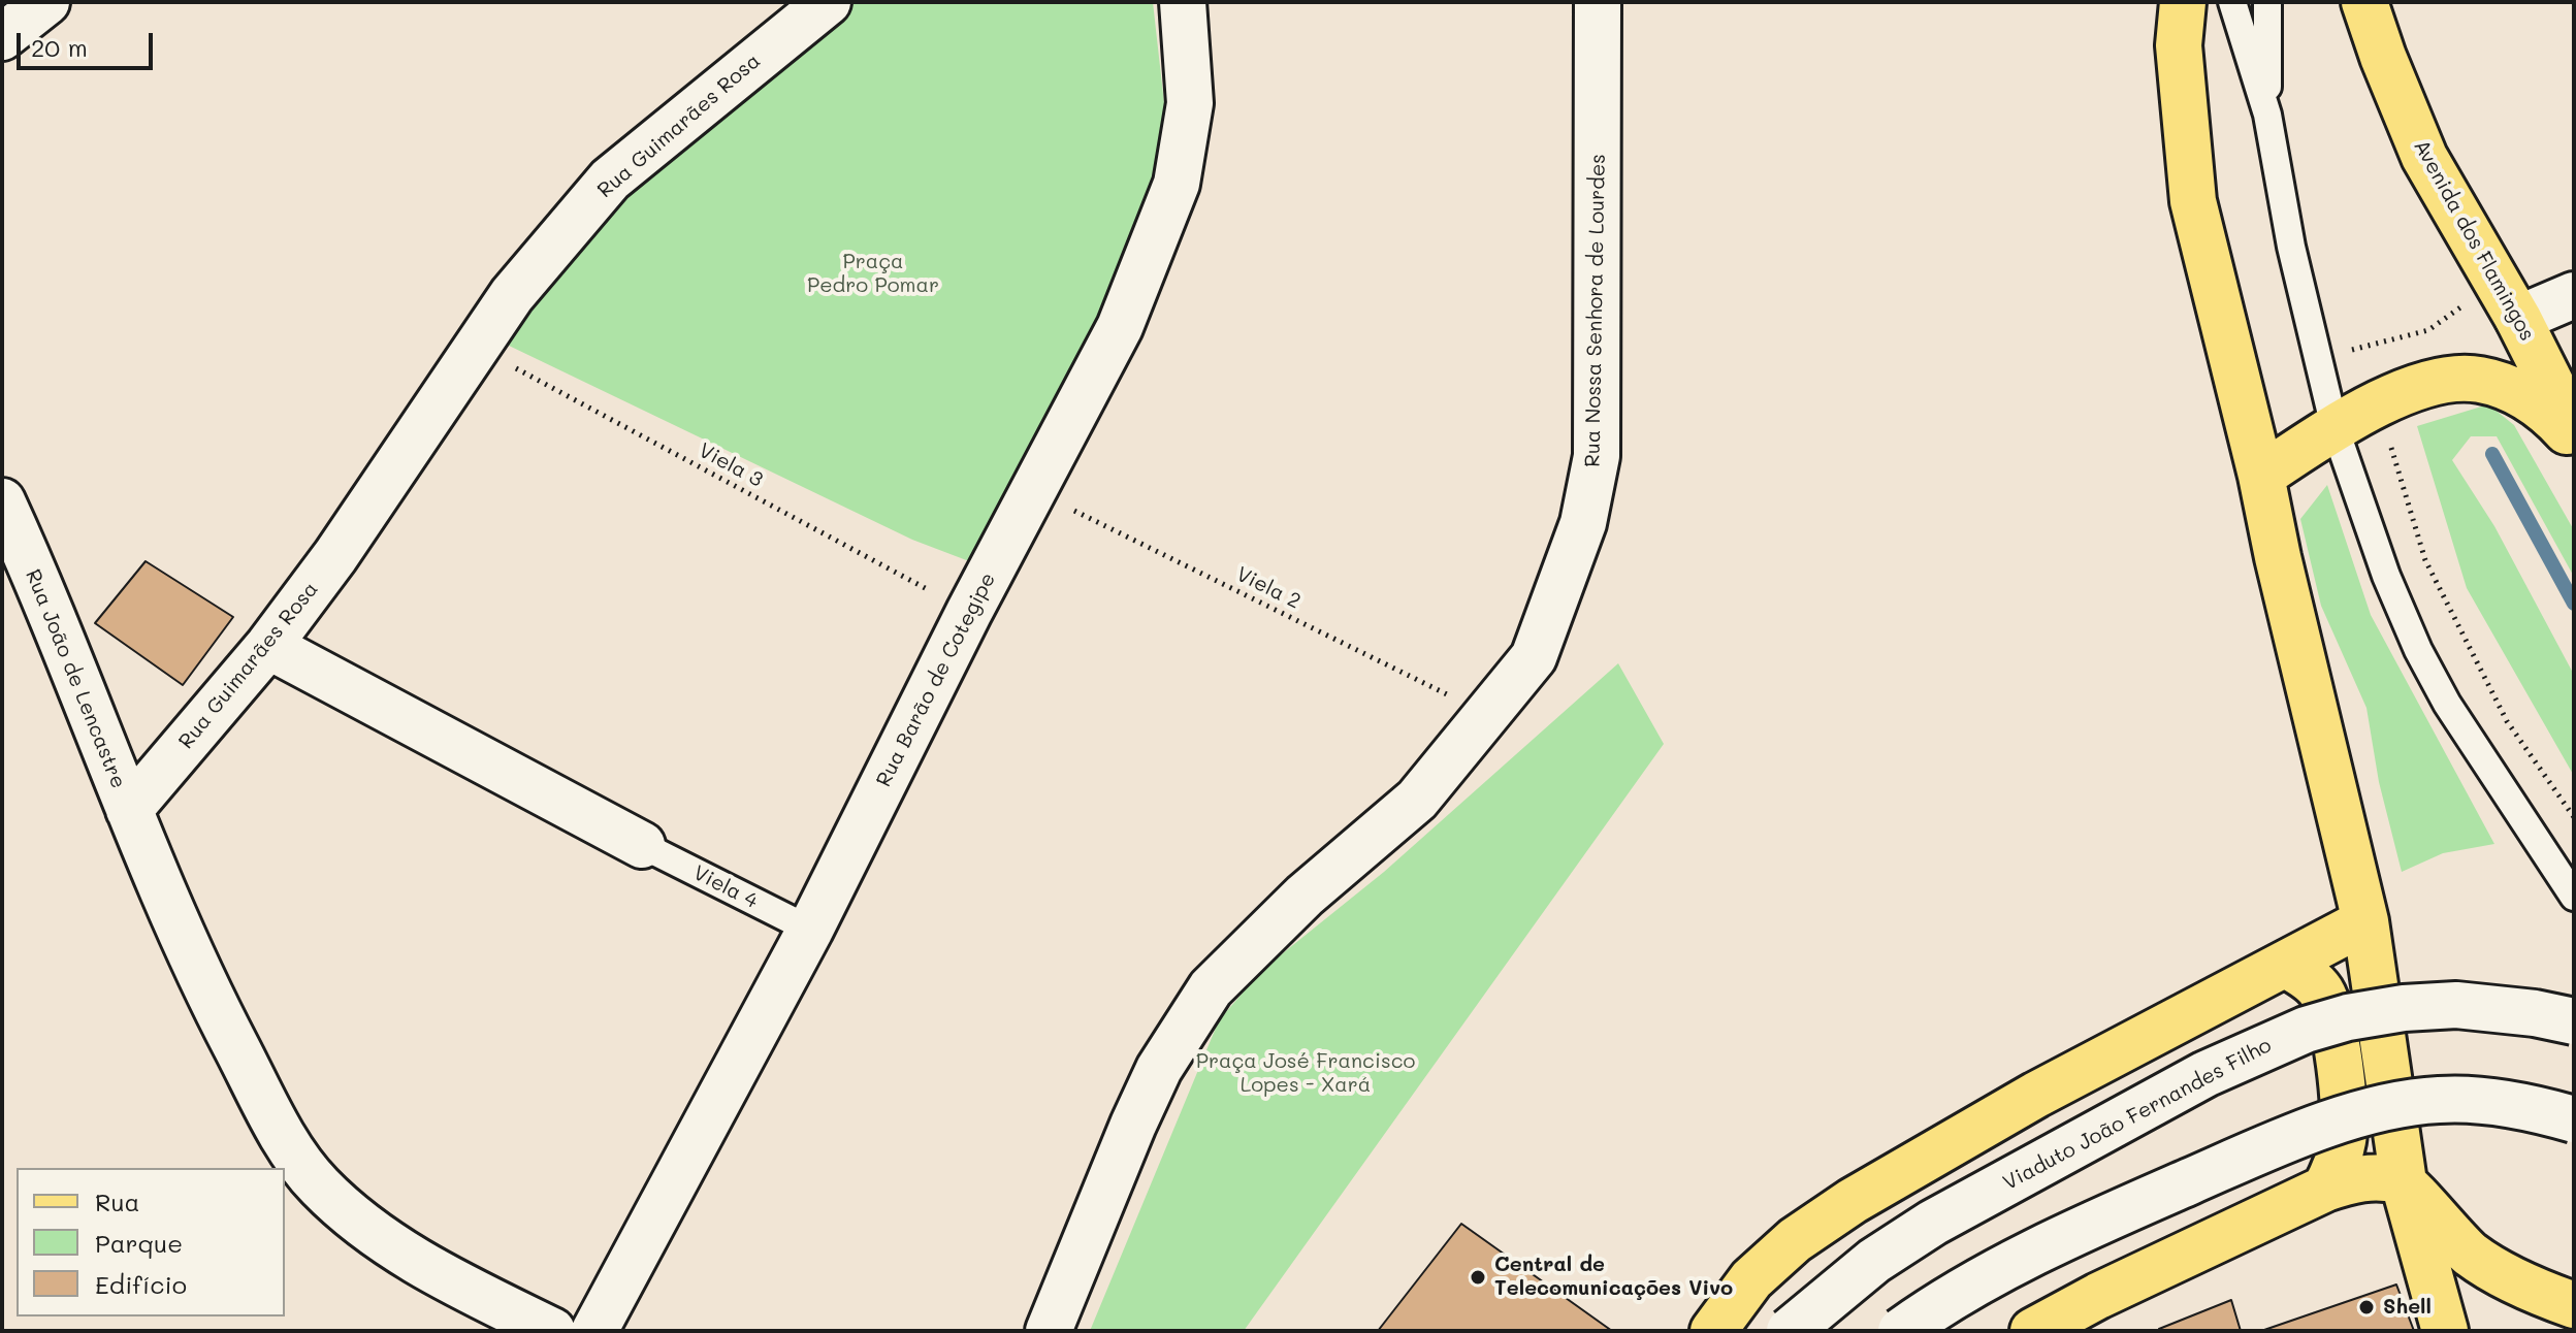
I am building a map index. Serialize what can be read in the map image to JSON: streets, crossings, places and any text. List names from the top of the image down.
{
  "streets": {
    "main road": ["Avenida dos Flamingos"],
    "street": [
      "Rua Guimarães Rosa",
      "Rua Nossa Senhora de Lourdes",
      "Rua João de Lencastre",
      "Rua Barão de Cotegipe",
      "Viaduto João Fernandes Filho"
    ],
    "lane": ["Viela 4"],
    "path": ["Viela 3", "Viela 2"]
  },
  "crossings": [
    ["Rua Guimarães Rosa", "Viela 3"],
    ["Rua Guimarães Rosa", "Rua João de Lencastre"],
    ["Rua Nossa Senhora de Lourdes", "Viela 2"],
    ["Viela 3", "Rua Barão de Cotegipe"],
    ["Viela 2", "Rua Barão de Cotegipe"],
    ["Rua Barão de Cotegipe", "Viela 4"]
  ],
  "parks": ["Praça Pedro Pomar", "Praça José Francisco Lopes - Xará"],
  "places": ["Central de Telecomunicações Vivo", "Shell"],
  "legend": ["Rua", "Parque", "Edifício"],
  "scale_bar": "20 m"
}
